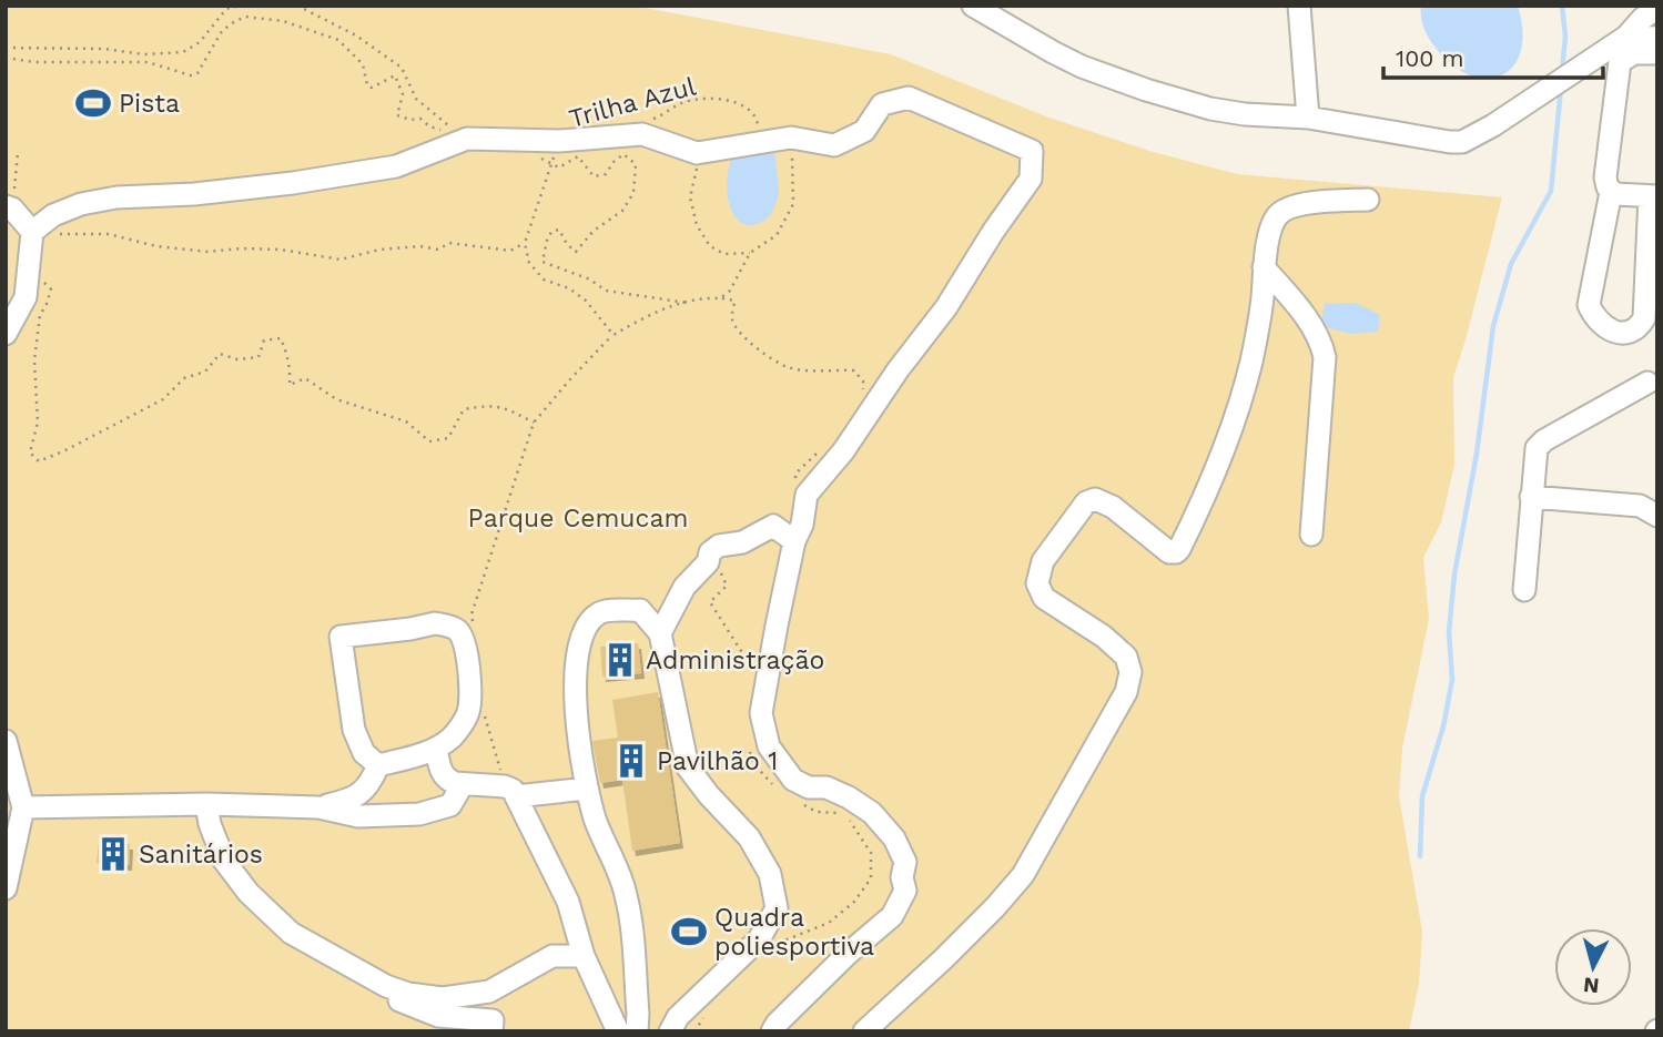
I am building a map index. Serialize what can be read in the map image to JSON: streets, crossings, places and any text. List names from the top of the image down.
{
  "streets": {
    "path": ["Trilha Azul"]
  },
  "parks": ["Parque Cemucam"],
  "places": {
    "sports": ["Pista", "Quadra poliesportiva"],
    "building": ["Administração", "Pavilhão 1", "Sanitários"]
  },
  "scale_bar": "100 m",
  "north": "bottom"
}
